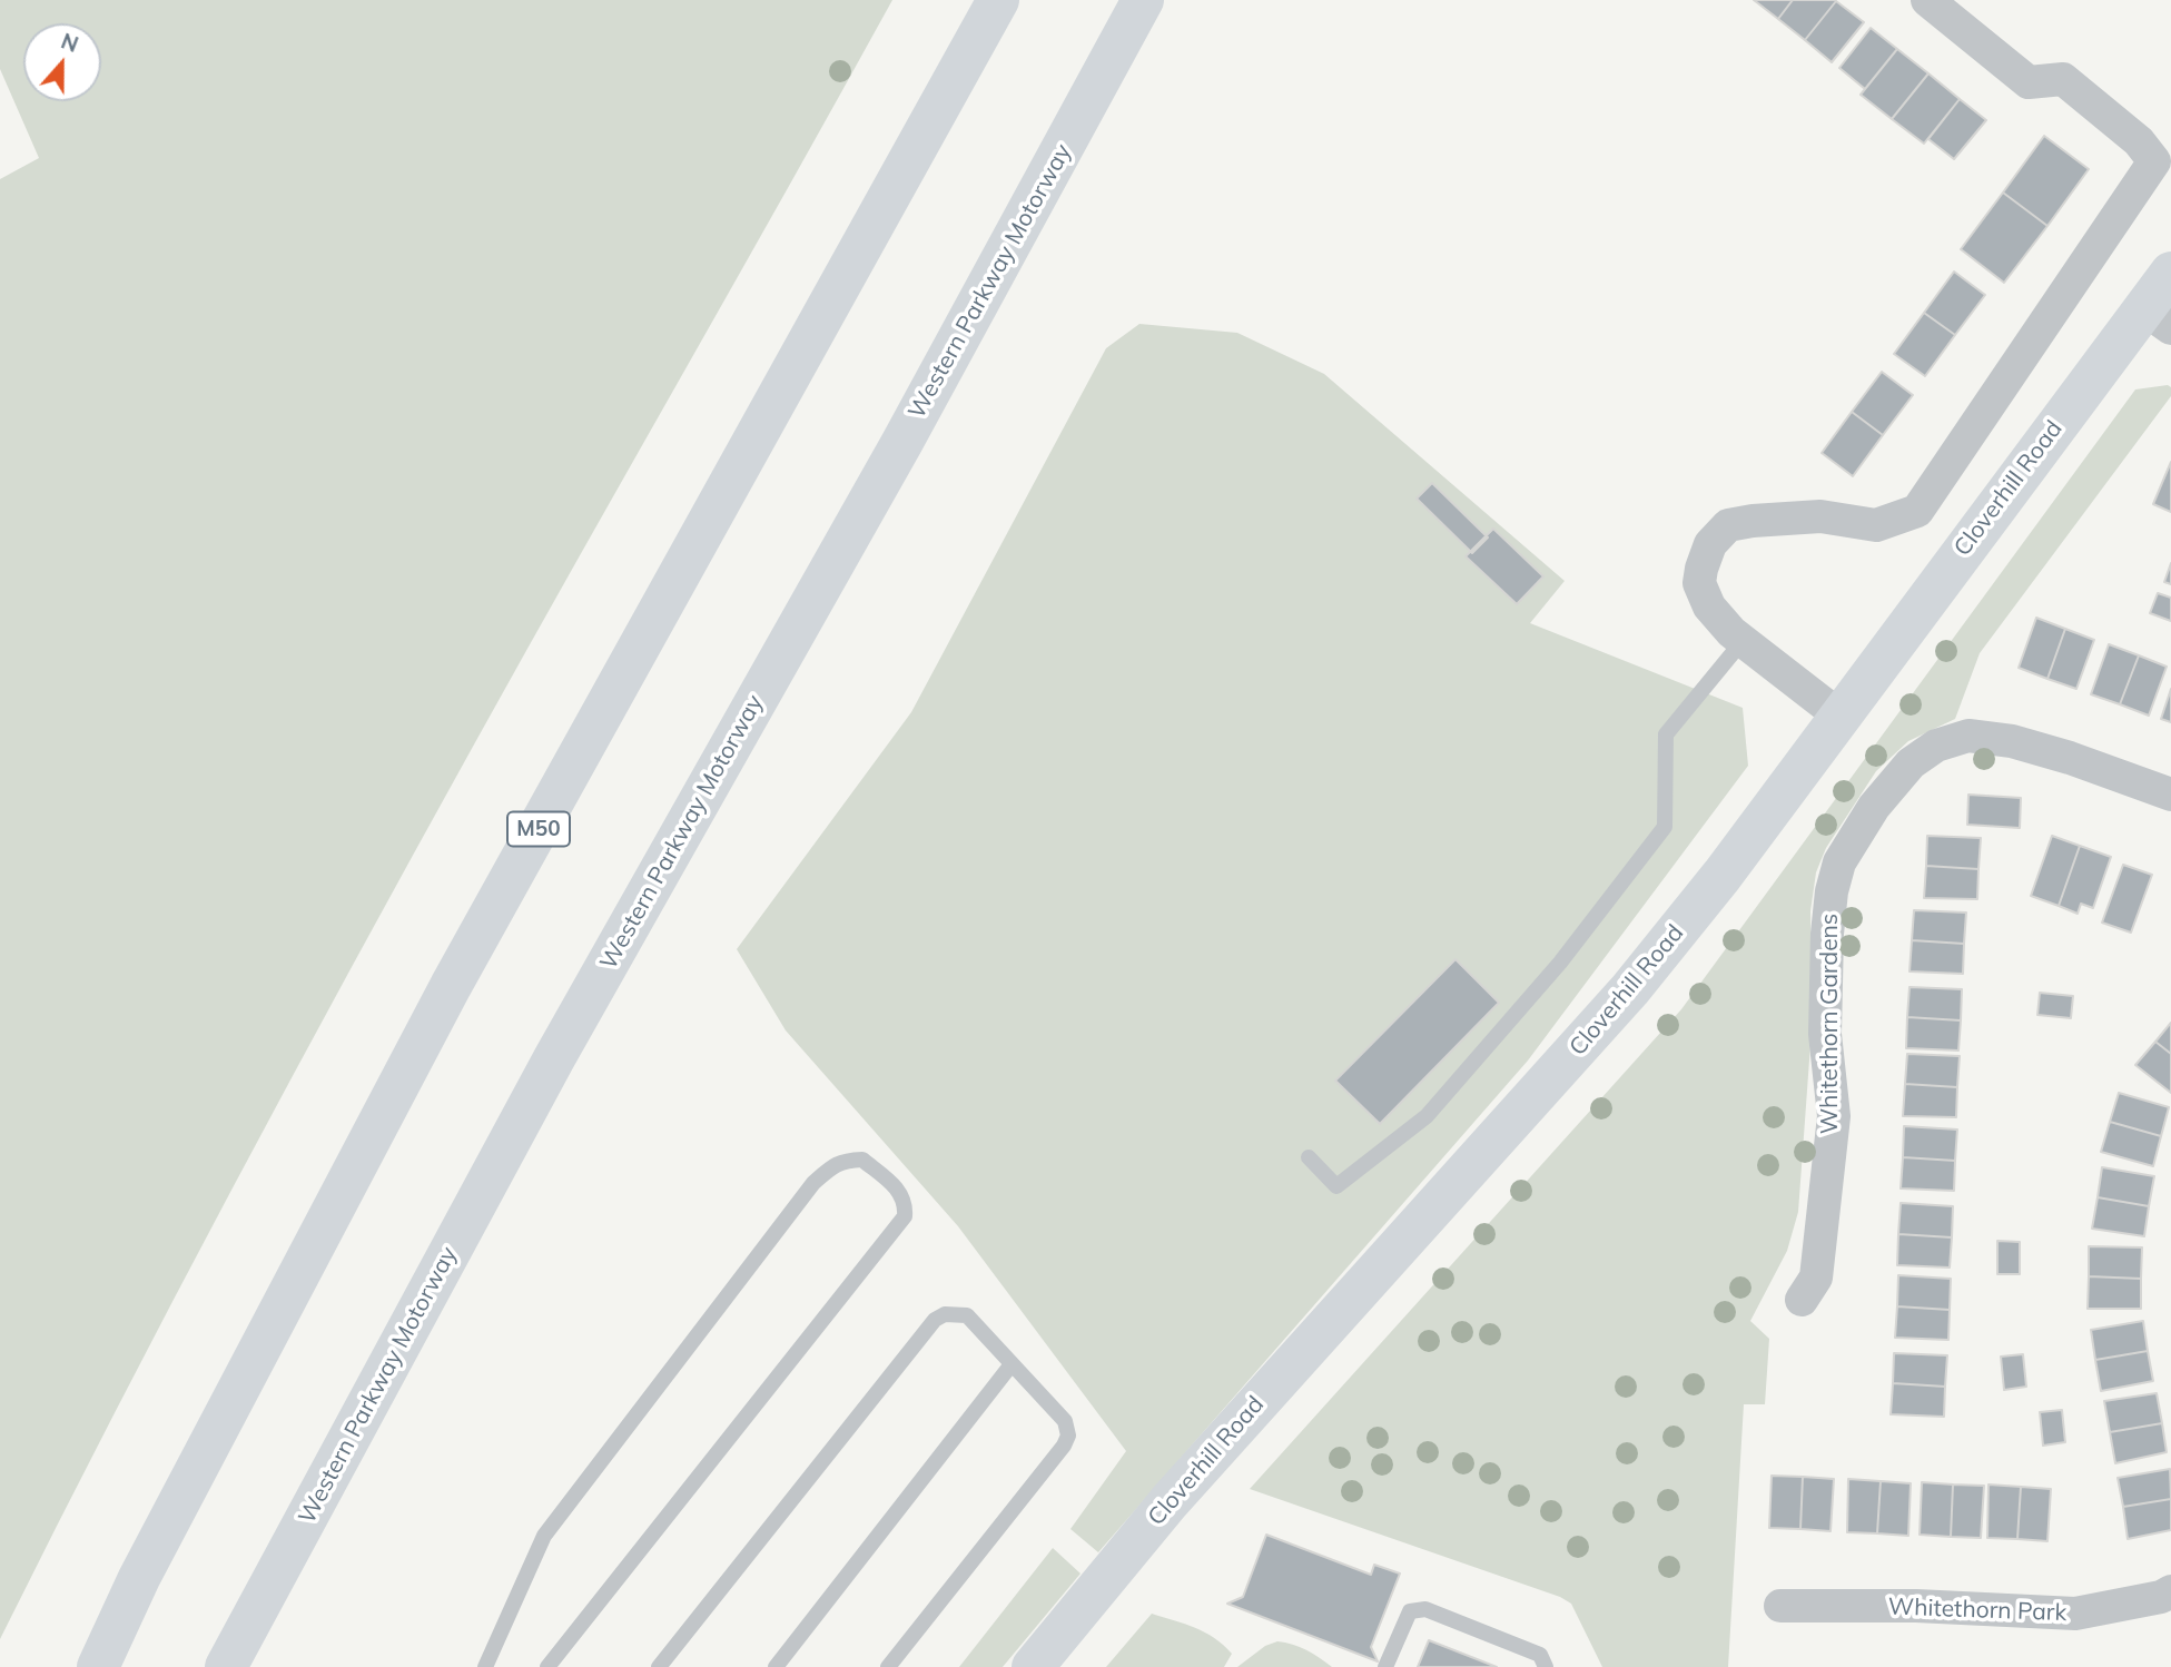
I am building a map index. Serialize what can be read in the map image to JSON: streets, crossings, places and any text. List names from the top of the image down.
{
  "streets": {
    "main road": ["Western Parkway Motorway", "Cloverhill Road", "M50"],
    "street": ["Whitethorn Gardens", "Whitethorn Park"]
  },
  "north": "top"
}
